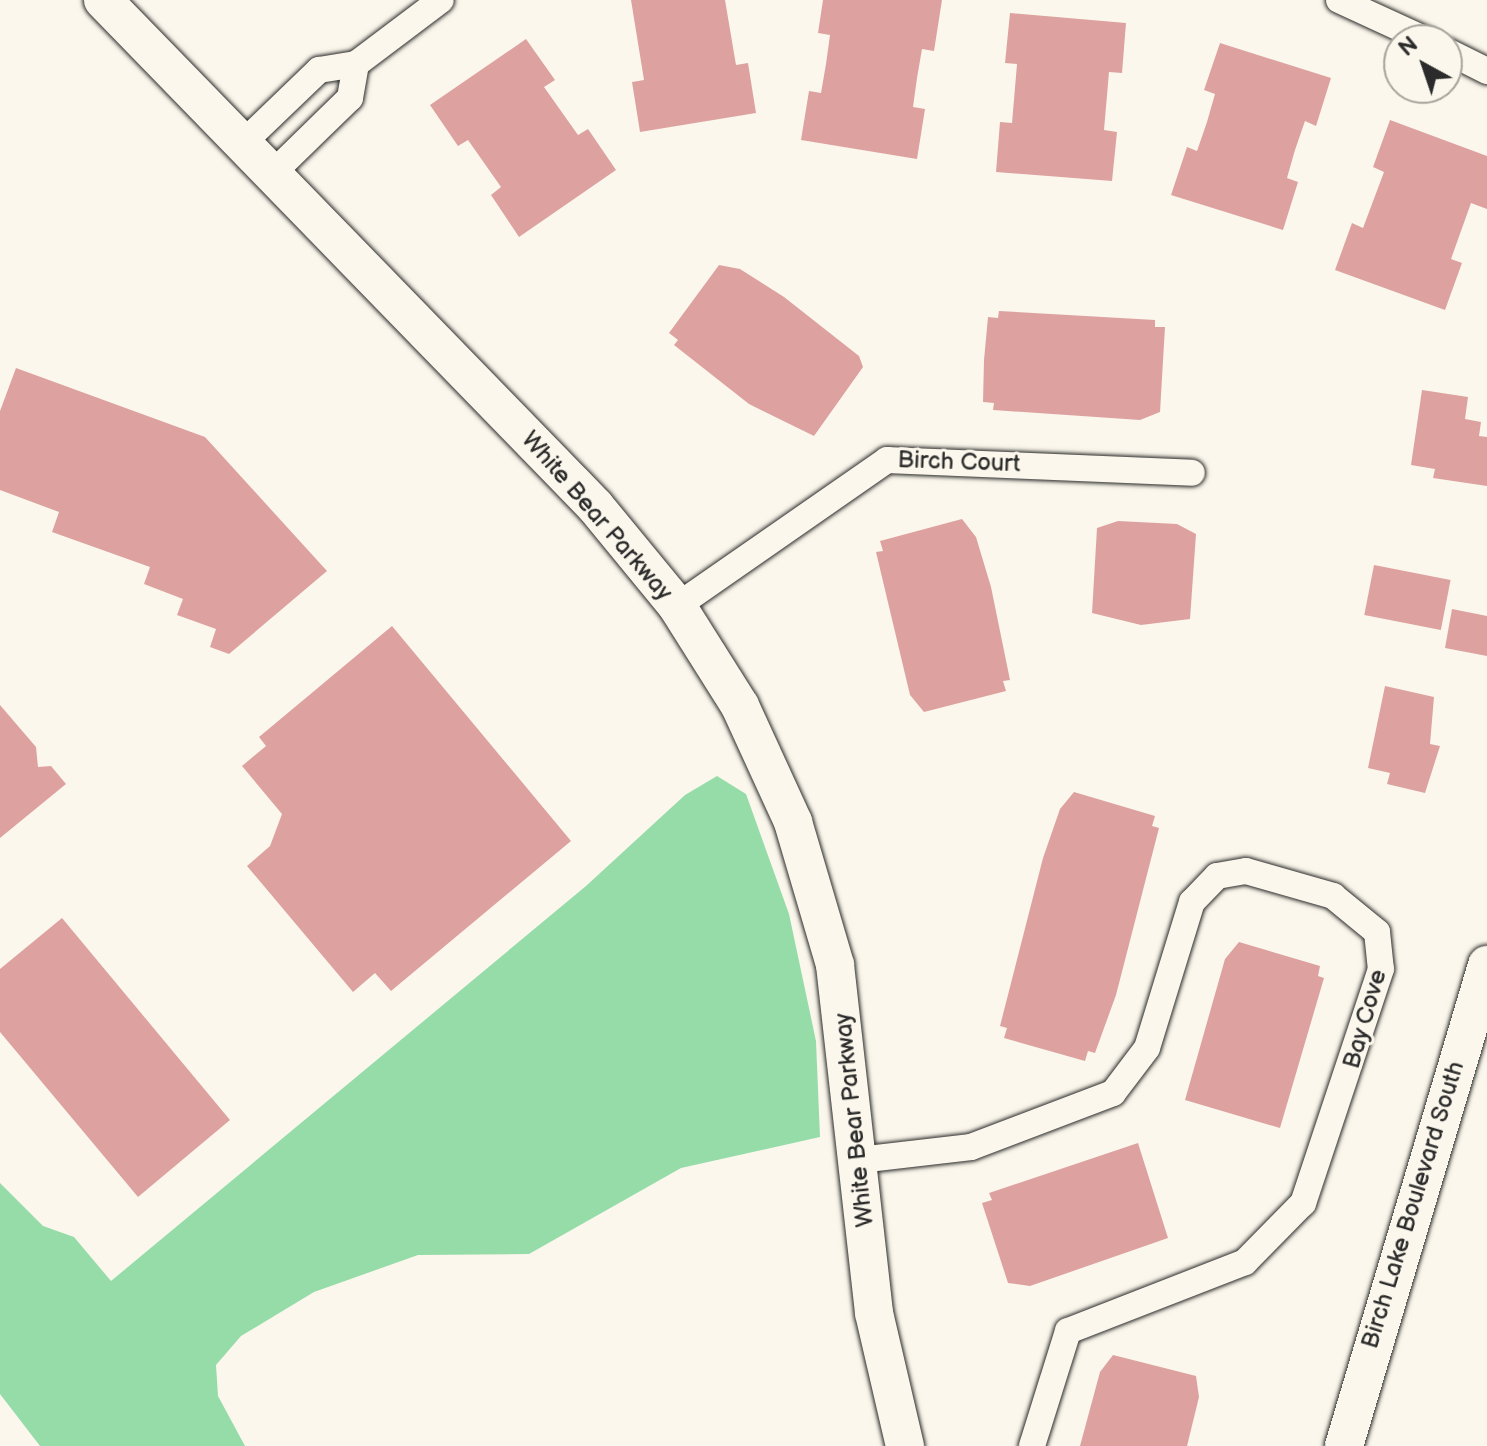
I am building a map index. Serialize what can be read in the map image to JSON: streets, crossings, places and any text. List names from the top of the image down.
{
  "streets": {
    "street": [
      "Birch Court",
      "White Bear Parkway",
      "Bay Cove",
      "Birch Lake Boulevard South"
    ]
  },
  "crossings": [
    ["Birch Court", "White Bear Parkway"],
    ["White Bear Parkway", "Bay Cove"]
  ],
  "north": "top left"
}
